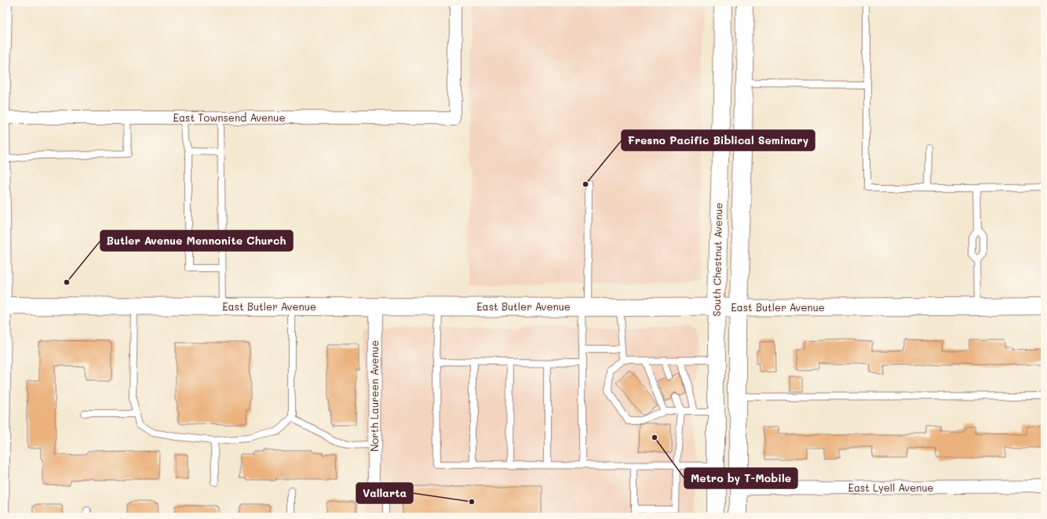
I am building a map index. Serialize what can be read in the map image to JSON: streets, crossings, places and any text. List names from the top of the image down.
{
  "streets": {
    "street": [
      "East Townsend Avenue",
      "South Chestnut Avenue",
      "East Butler Avenue",
      "North Laureen Avenue",
      "East Lyell Avenue"
    ]
  },
  "crossings": [
    ["South Chestnut Avenue", "East Butler Avenue"],
    ["East Butler Avenue", "North Laureen Avenue"]
  ],
  "places": [
    "Fresno Pacific Biblical Seminary",
    "Butler Avenue Mennonite Church",
    "Metro by T-Mobile",
    "Vallarta"
  ]
}
